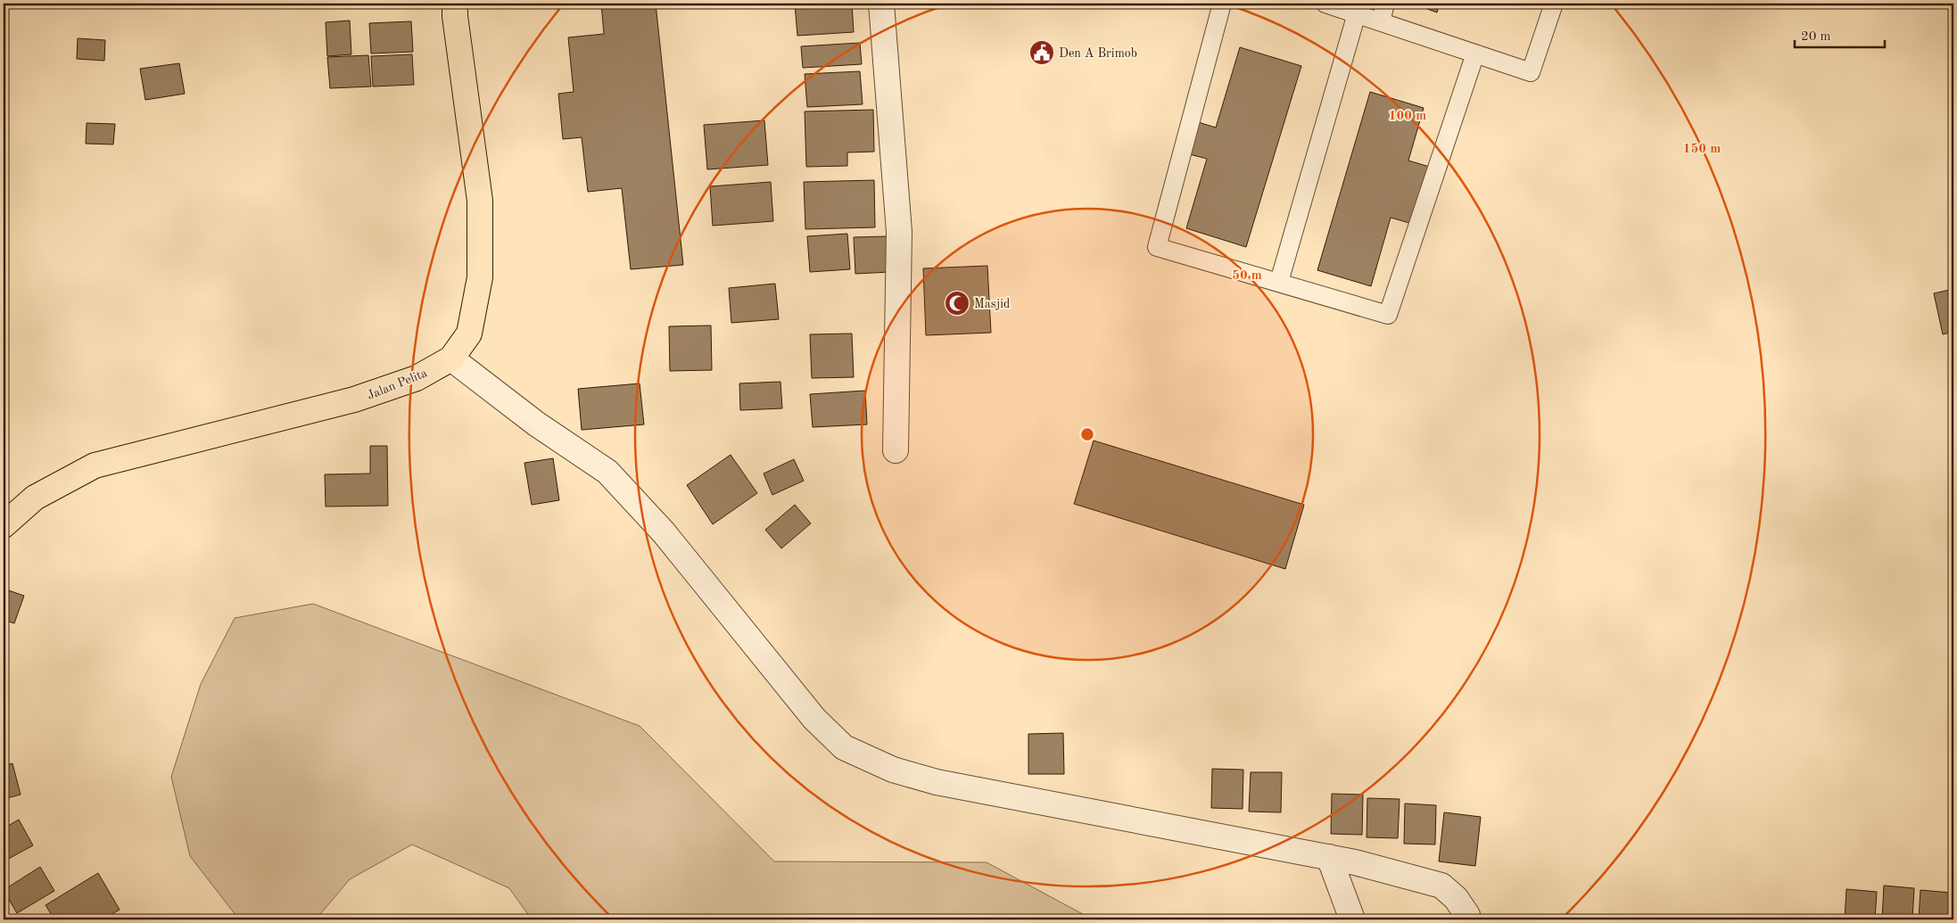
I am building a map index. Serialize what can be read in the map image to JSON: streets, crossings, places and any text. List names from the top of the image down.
{
  "streets": {
    "highway": ["Jalan Pelita"]
  },
  "places": {
    "public building": ["Den A Brimob"],
    "mosque": ["Masjid"]
  },
  "scale_bar": "20 m",
  "rings": ["100 m", "150 m", "50 m"]
}
